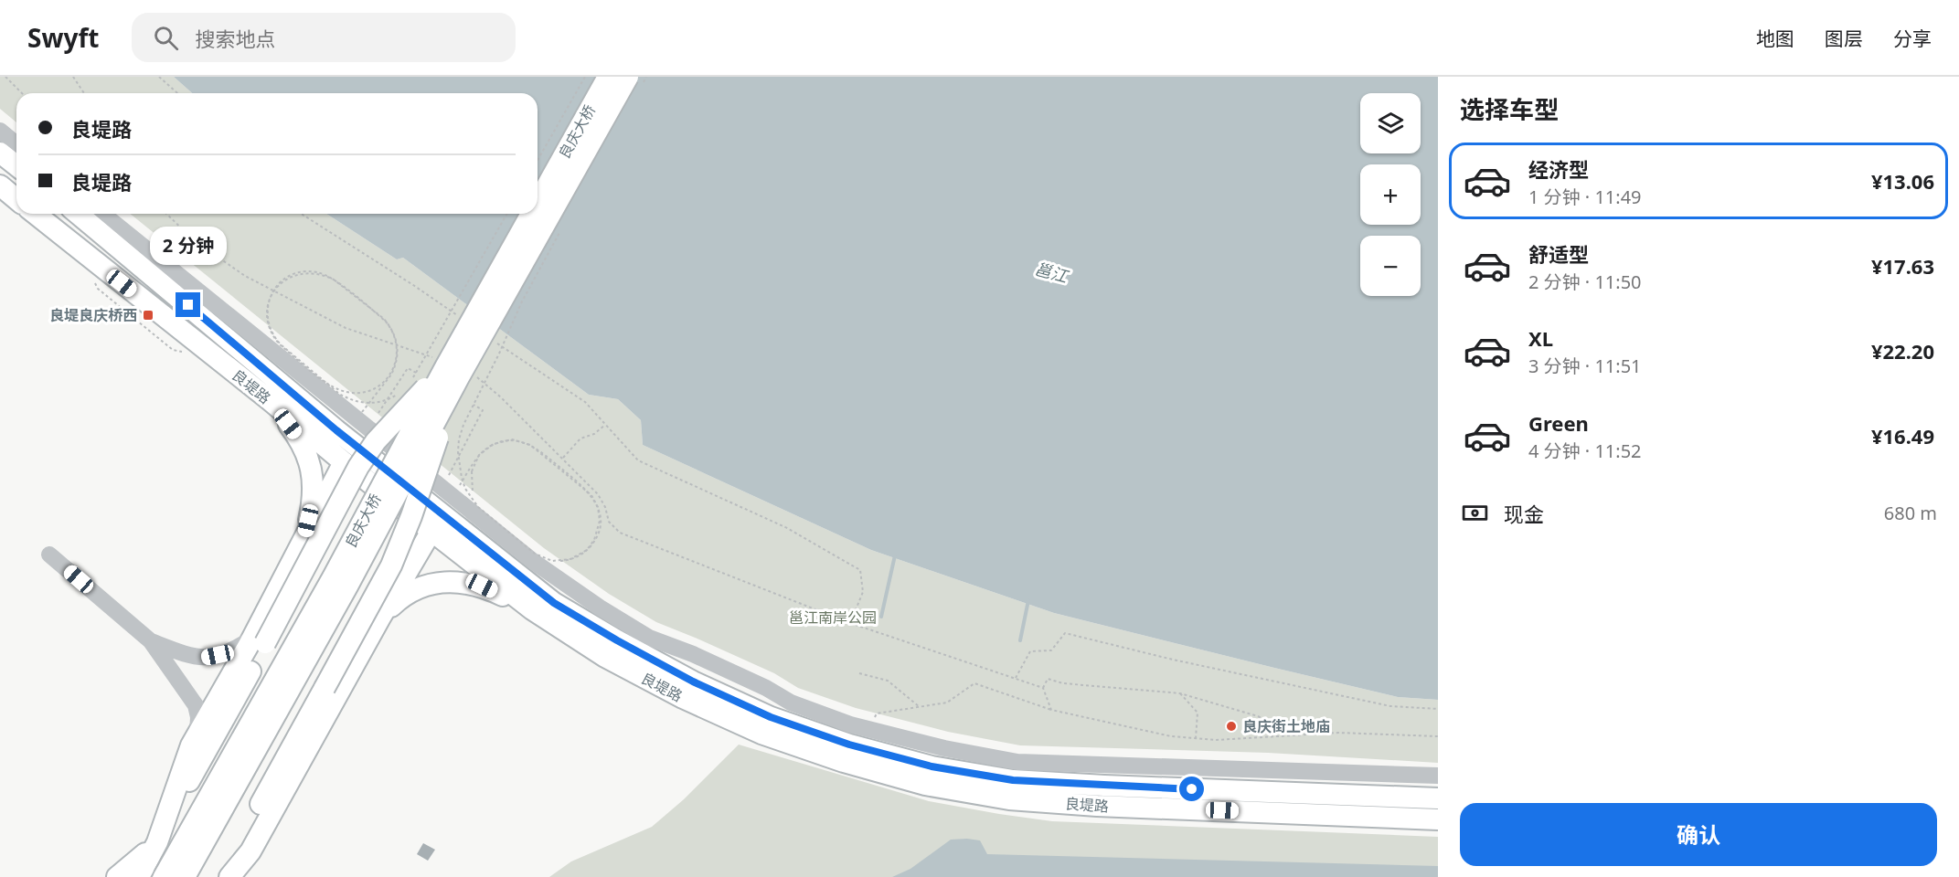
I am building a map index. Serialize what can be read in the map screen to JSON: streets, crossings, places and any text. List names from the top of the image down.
{
  "streets": {
    "main road": ["良庆大桥", "良堤路"]
  },
  "water": ["邕江"],
  "parks": ["邕江南岸公园"],
  "places": {
    "transit": ["良堤良庆桥西"],
    "other": ["良庆街土地庙"]
  },
  "page": {
    "header": "Swyft",
    "search": "搜索地点",
    "nav": ["地图", "图层", "分享"],
    "heading": "选择车型",
    "map_buttons": ["+", "−"],
    "banner": ["良堤路", "良堤路"],
    "list": [
      {
        "name": "经济型",
        "note": "1 分钟 · 11:49",
        "value": "¥13.06"
      },
      {
        "name": "舒适型",
        "note": "2 分钟 · 11:50",
        "value": "¥17.63"
      },
      {
        "name": "XL",
        "note": "3 分钟 · 11:51",
        "value": "¥22.20"
      },
      {
        "name": "Green",
        "note": "4 分钟 · 11:52",
        "value": "¥16.49"
      }
    ],
    "bubble": "2 分钟",
    "pay": ["现金", "680 m"],
    "buttons": "确认"
  }
}
